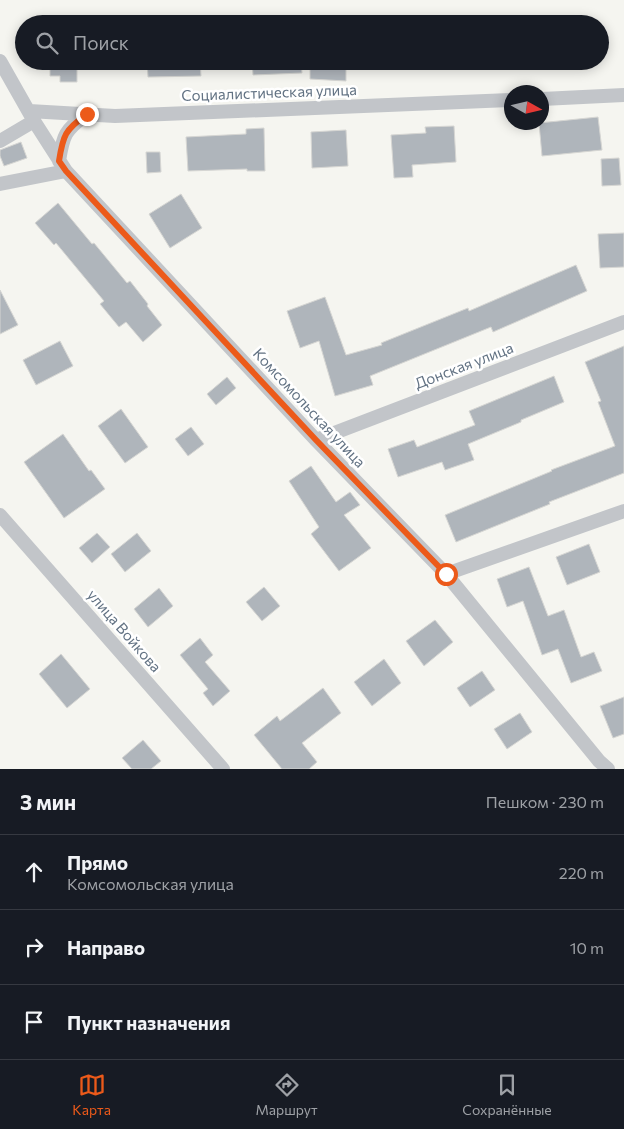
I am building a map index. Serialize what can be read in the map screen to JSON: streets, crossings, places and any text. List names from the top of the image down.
{
  "streets": {
    "street": [
      "Социалистическая улица",
      "Донская улица",
      "Комсомольская улица",
      "улица Войкова"
    ]
  },
  "crossings": [
    ["Социалистическая улица", "Комсомольская улица"],
    ["Донская улица", "Комсомольская улица"]
  ],
  "north": "right",
  "page": {
    "search": "Поиск",
    "heading": ["3 мин", "Пешком · 230 m"],
    "list": [
      ["Прямо", "Комсомольская улица", "220 m"],
      ["Направо", "10 m"],
      "Пункт назначения"
    ],
    "nav": ["Карта", "Маршрут", "Сохранённые"]
  }
}
